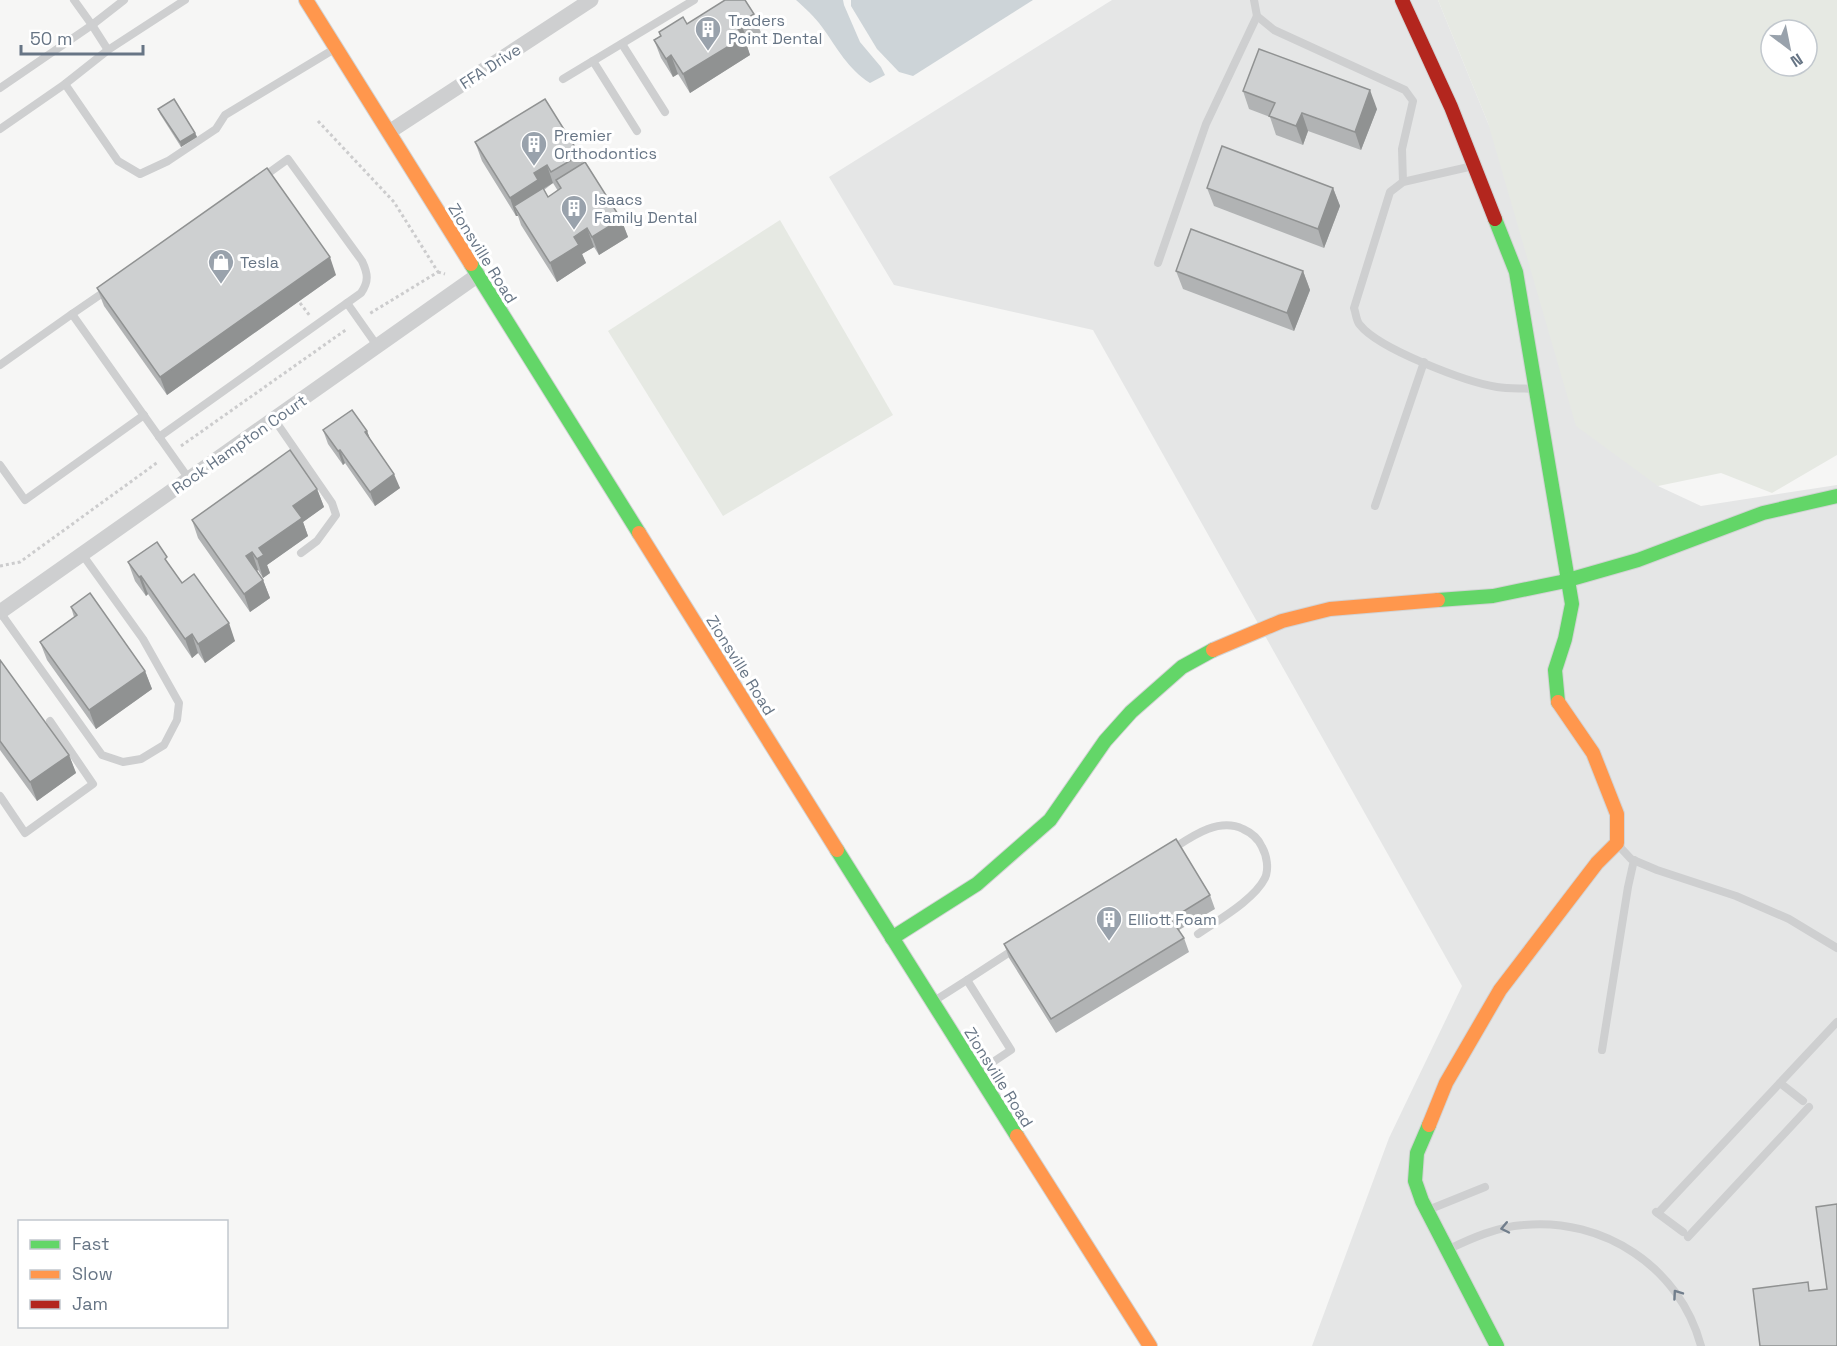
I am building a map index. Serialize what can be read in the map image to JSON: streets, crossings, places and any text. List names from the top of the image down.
{
  "streets": {
    "street": ["FFA Drive", "Zionsville Road", "Rock Hampton Court"]
  },
  "crossings": [
    ["FFA Drive", "Zionsville Road"],
    ["Zionsville Road", "Rock Hampton Court"]
  ],
  "places": {
    "building": [
      "Traders Point Dental",
      "Premier Orthodontics",
      "Isaacs Family Dental",
      "Elliott Foam"
    ],
    "shop": ["Tesla"]
  },
  "legend": ["Fast", "Slow", "Jam"],
  "scale_bar": "50 m",
  "north": "bottom right"
}
